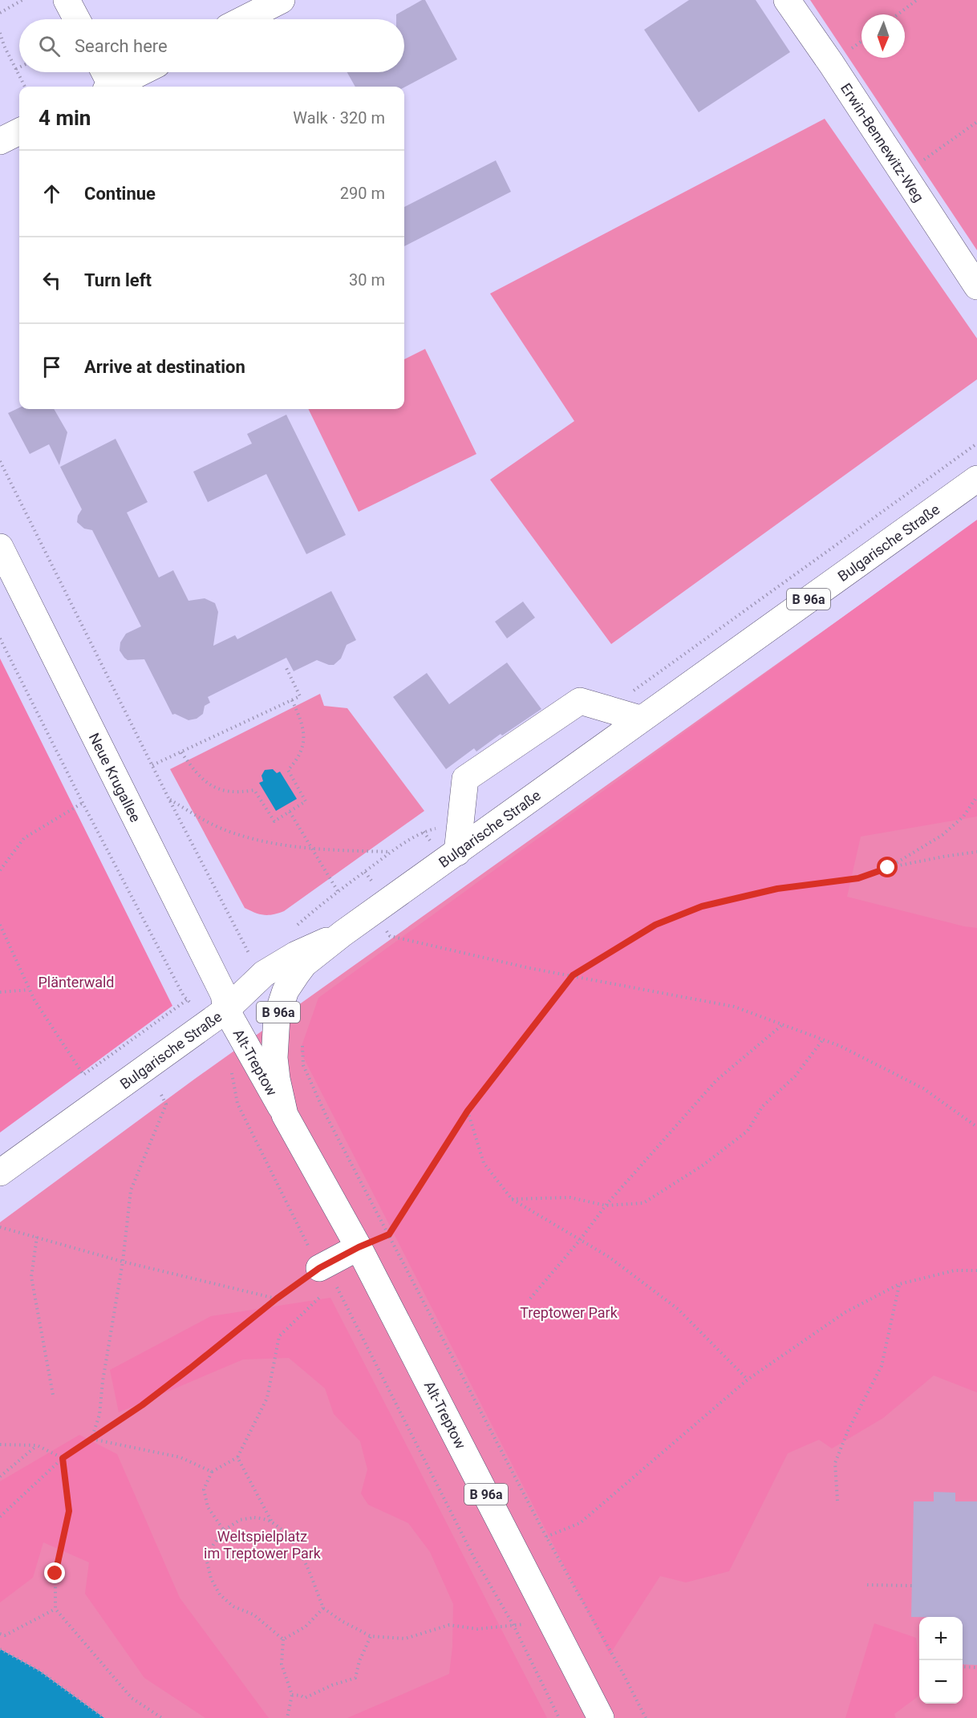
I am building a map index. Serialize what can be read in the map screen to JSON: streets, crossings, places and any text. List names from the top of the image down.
{
  "streets": {
    "main road": [
      "Erwin-Bennewitz-Weg",
      "Bulgarische Straße",
      "B 96a",
      "Neue Krugallee",
      "Alt-Treptow"
    ]
  },
  "crossings": [
    ["Bulgarische Straße", "Neue Krugallee"],
    ["Bulgarische Straße", "Alt-Treptow"],
    ["Neue Krugallee", "Alt-Treptow"]
  ],
  "parks": ["Plänterwald", "Treptower Park", "Weltspielplatz im Treptower Park"],
  "north": "bottom",
  "page": {
    "search": "Search here",
    "heading": ["4 min", "Walk · 320 m"],
    "list": [
      ["Continue", "290 m"],
      ["Turn left", "30 m"],
      "Arrive at destination"
    ],
    "map_buttons": ["+", "−"]
  }
}
